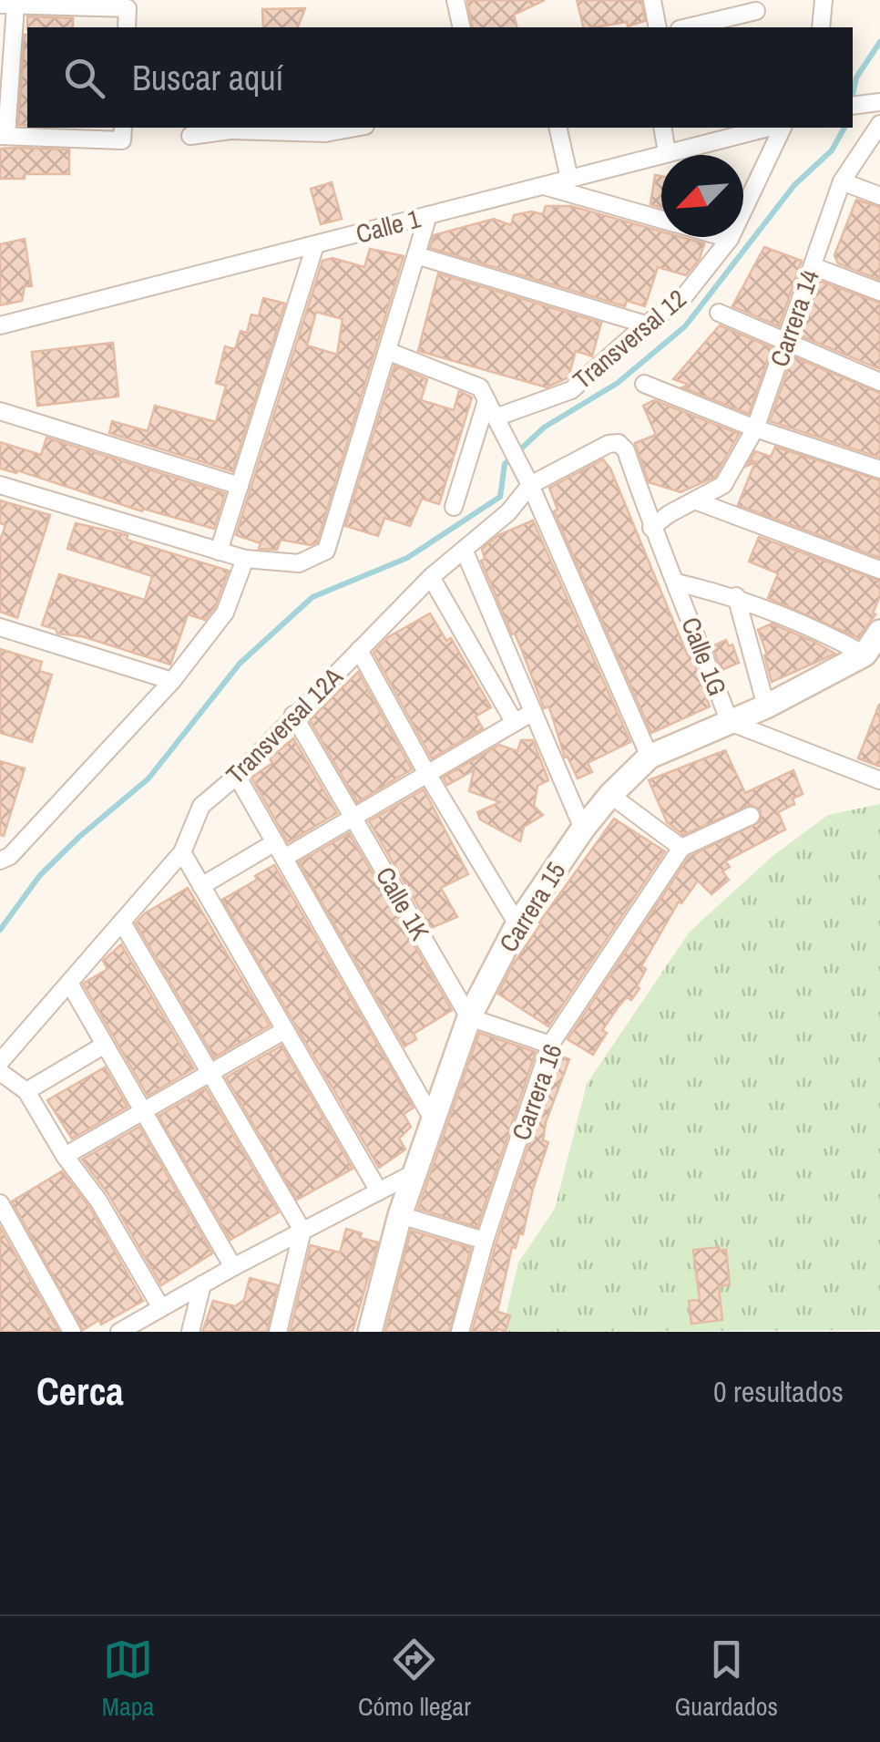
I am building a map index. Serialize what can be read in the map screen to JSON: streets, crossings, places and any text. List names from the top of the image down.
{
  "streets": {
    "main road": ["Carrera 15"],
    "street": [
      "Calle 1",
      "Carrera 14",
      "Transversal 12",
      "Calle 1G",
      "Transversal 12A",
      "Calle 1K",
      "Carrera 16"
    ]
  },
  "crossings": [
    ["Carrera 14", "Calle 1G"],
    ["Calle 1G", "Transversal 12A"],
    ["Calle 1G", "Carrera 15"],
    ["Transversal 12A", "Calle 1K"],
    ["Calle 1K", "Carrera 15"]
  ],
  "north": "bottom left",
  "page": {
    "search": "Buscar aquí",
    "heading": ["Cerca", "0 resultados"],
    "nav": ["Mapa", "Cómo llegar", "Guardados"]
  }
}
